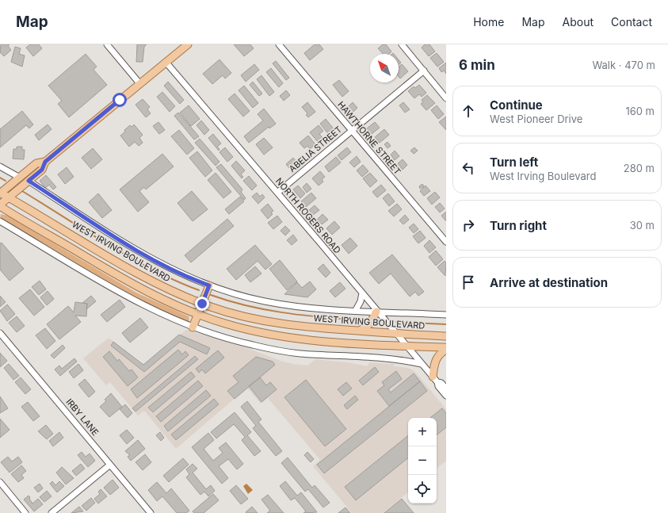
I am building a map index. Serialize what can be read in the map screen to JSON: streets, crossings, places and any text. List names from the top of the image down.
{
  "streets": {
    "main road": ["WEST IRVING BOULEVARD"],
    "street": [
      "HAWTHORNE STREET",
      "ABELIA STREET",
      "NORTH ROGERS ROAD",
      "IRBY LANE"
    ]
  },
  "crossings": [
    ["HAWTHORNE STREET", "ABELIA STREET"],
    ["ABELIA STREET", "NORTH ROGERS ROAD"],
    ["NORTH ROGERS ROAD", "WEST IRVING BOULEVARD"]
  ],
  "north": "top left",
  "page": {
    "header": "Map",
    "nav": [
      "Home",
      "Map",
      "About",
      "Contact"
    ],
    "heading": ["6 min", "Walk · 470 m"],
    "list": [
      ["Continue", "West Pioneer Drive", "160 m"],
      ["Turn left", "West Irving Boulevard", "280 m"],
      ["Turn right", "30 m"],
      "Arrive at destination"
    ],
    "map_buttons": ["+", "−"]
  }
}
